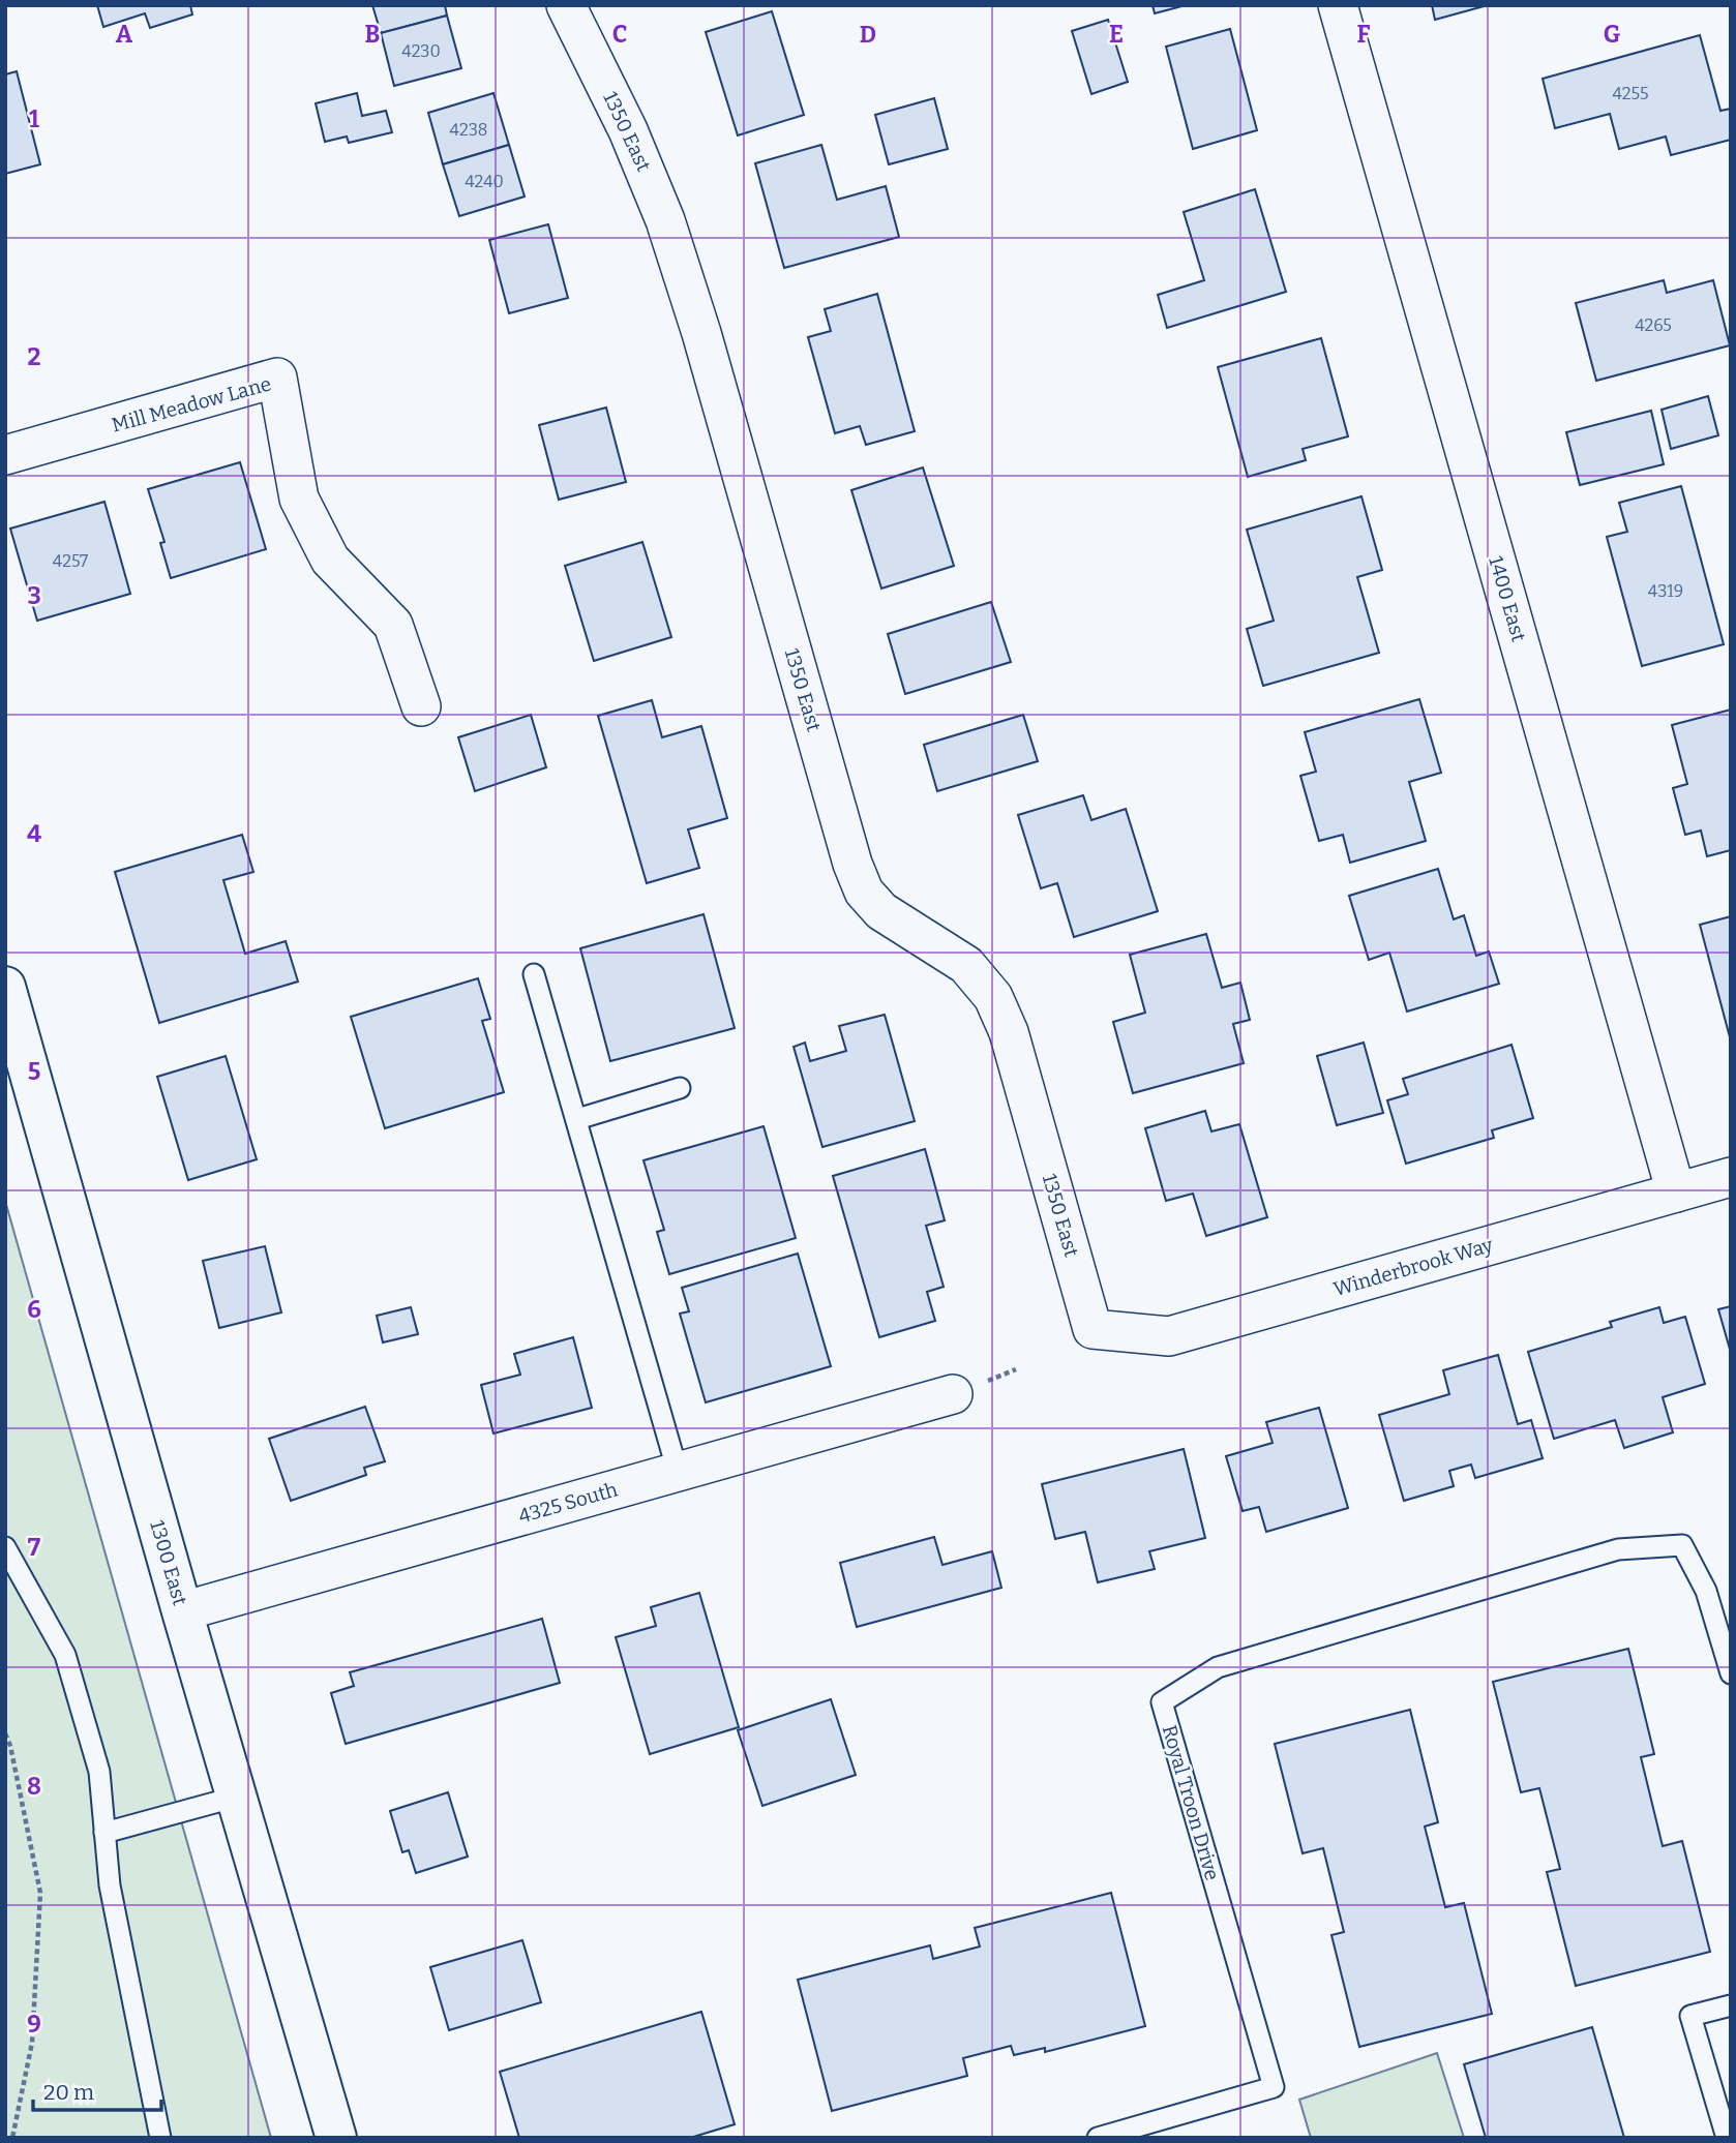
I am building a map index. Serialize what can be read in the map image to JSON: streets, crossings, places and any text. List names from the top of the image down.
{
  "streets": {
    "main road": ["1300 East"],
    "street": [
      "1350 East",
      "Mill Meadow Lane",
      "1400 East",
      "Winderbrook Way",
      "4325 South"
    ],
    "lane": ["Royal Troon Drive"]
  },
  "crossings": [
    ["1350 East", "Winderbrook Way"],
    ["1400 East", "Winderbrook Way"],
    ["4325 South", "1300 East"]
  ],
  "house_numbers": [
    "4230",
    "4255",
    "4238",
    "4240",
    "4265",
    "4257",
    "4319"
  ],
  "scale_bar": "20 m",
  "grid": {
    "columns": [
      "A",
      "B",
      "C",
      "D",
      "E",
      "F",
      "G"
    ],
    "rows": [
      "1",
      "2",
      "3",
      "4",
      "5",
      "6",
      "7",
      "8",
      "9"
    ]
  }
}
